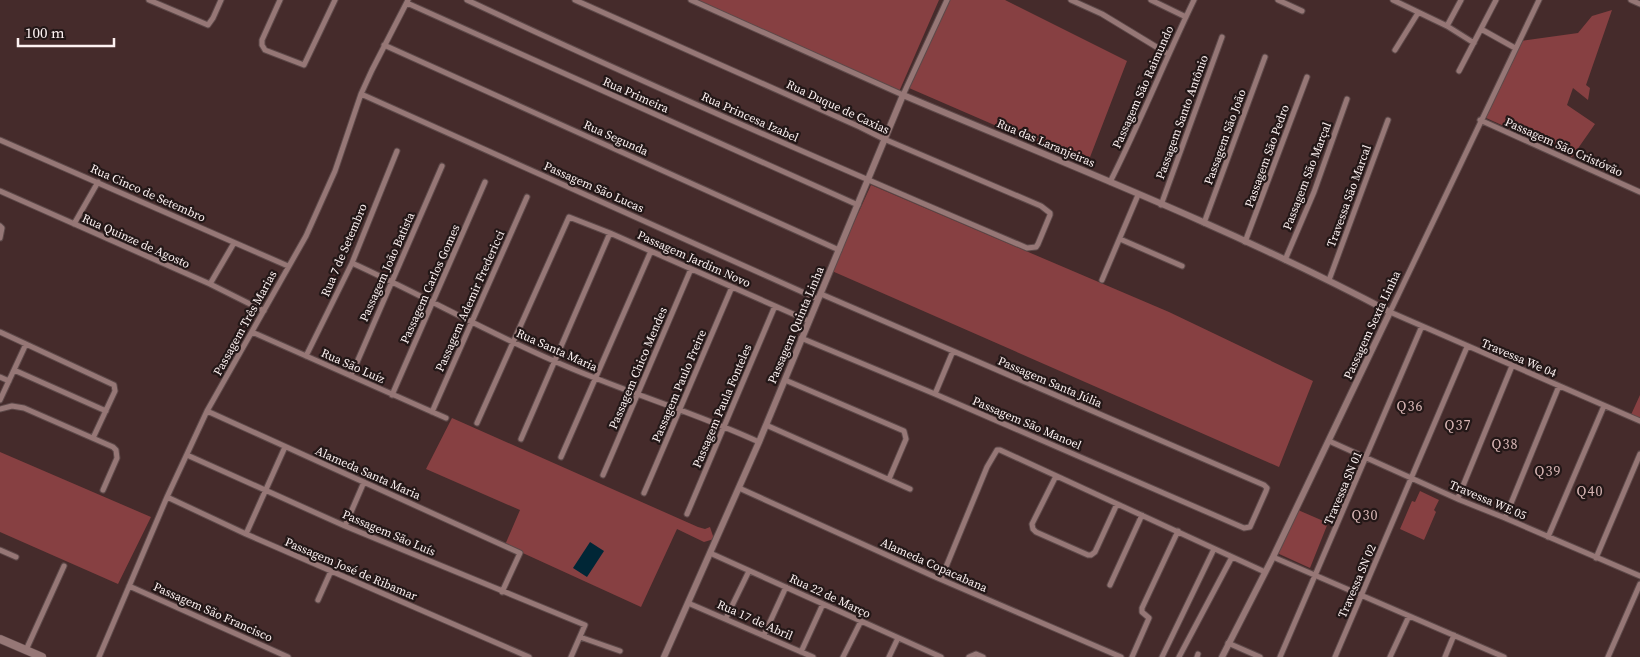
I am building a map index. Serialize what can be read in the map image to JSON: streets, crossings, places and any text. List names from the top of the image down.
{
  "streets": {
    "street": [
      "Passagem São Raimundo",
      "Rua Primeira",
      "Rua Duque de Caxias",
      "Rua Princesa Izabel",
      "Passagem Santo Antônio",
      "Passagem São João",
      "Rua Segunda",
      "Rua das Laranjeiras",
      "Passagem São Cristóvão",
      "Passagem São Pedro",
      "Passagem São Marçal",
      "Passagem São Lucas",
      "Rua Cinco de Setembro",
      "Travessa São Marcal",
      "Rua Quinze de Agosto",
      "Rua 7 de Setembro",
      "Passagem Jardim Novo",
      "Passagem João Batista",
      "Passagem Carlos Gomes",
      "Passagem Ademir Fredericci",
      "Passagem Três Marias",
      "Passagem Quinta Linha",
      "Passagem Sexta Linha",
      "Rua Santa Maria",
      "Travessa We 04",
      "Rua São Luíz",
      "Passagem Chico Mendes",
      "Passagem Santa Júlia",
      "Passagem Paulo Freire",
      "Passagem Paula Fonteles",
      "Passagem São Manoel",
      "Alameda Santa Maria",
      "Travessa SN 01",
      "Travessa WE 05",
      "Passagem São Luís",
      "Alameda Copacabana",
      "Passagem José de Ribamar",
      "Travessa SN 02",
      "Rua 22 de Março",
      "Passagem São Francisco",
      "Rua 17 de Abril"
    ]
  },
  "crossings": [
    ["Passagem São Raimundo", "Rua das Laranjeiras"],
    ["Rua Primeira", "Passagem Três Marias"],
    ["Rua Primeira", "Passagem Quinta Linha"],
    ["Rua Duque de Caxias", "Rua Princesa Izabel"],
    ["Rua Duque de Caxias", "Passagem Quinta Linha"],
    ["Rua Princesa Izabel", "Passagem Quinta Linha"],
    ["Passagem Santo Antônio", "Rua das Laranjeiras"],
    ["Passagem São João", "Rua das Laranjeiras"],
    ["Rua Segunda", "Passagem Três Marias"],
    ["Rua Segunda", "Passagem Quinta Linha"],
    ["Rua das Laranjeiras", "Passagem São Pedro"],
    ["Rua das Laranjeiras", "Passagem São Marçal"],
    ["Rua das Laranjeiras", "Travessa São Marcal"],
    ["Rua das Laranjeiras", "Passagem Quinta Linha"],
    ["Rua das Laranjeiras", "Passagem Sexta Linha"],
    ["Rua das Laranjeiras", "Travessa We 04"],
    ["Passagem São Cristóvão", "Passagem Sexta Linha"],
    ["Passagem São Lucas", "Passagem Três Marias"],
    ["Passagem São Lucas", "Passagem Quinta Linha"],
    ["Passagem São Lucas", "Passagem Santa Júlia"],
    ["Rua Cinco de Setembro", "Passagem Três Marias"],
    ["Rua Quinze de Agosto", "Passagem Três Marias"],
    ["Rua 7 de Setembro", "Rua Santa Maria"],
    ["Rua 7 de Setembro", "Rua São Luíz"],
    ["Passagem Jardim Novo", "Passagem Quinta Linha"],
    ["Passagem Jardim Novo", "Rua Santa Maria"],
    ["Passagem Jardim Novo", "Passagem Chico Mendes"],
    ["Passagem Jardim Novo", "Passagem Paulo Freire"],
    ["Passagem Jardim Novo", "Passagem Paula Fonteles"],
    ["Passagem João Batista", "Rua Santa Maria"],
    ["Passagem João Batista", "Rua São Luíz"],
    ["Passagem Carlos Gomes", "Rua Santa Maria"],
    ["Passagem Carlos Gomes", "Rua São Luíz"],
    ["Passagem Ademir Fredericci", "Rua Santa Maria"],
    ["Passagem Ademir Fredericci", "Rua São Luíz"],
    ["Passagem Três Marias", "Rua São Luíz"],
    ["Passagem Três Marias", "Alameda Santa Maria"],
    ["Passagem Três Marias", "Passagem São Luís"],
    ["Passagem Três Marias", "Passagem José de Ribamar"],
    ["Passagem Três Marias", "Passagem São Francisco"],
    ["Passagem Quinta Linha", "Rua Santa Maria"],
    ["Passagem Quinta Linha", "Passagem Santa Júlia"],
    ["Passagem Quinta Linha", "Passagem São Manoel"],
    ["Passagem Quinta Linha", "Alameda Copacabana"],
    ["Passagem Quinta Linha", "Rua 22 de Março"],
    ["Passagem Quinta Linha", "Rua 17 de Abril"],
    ["Passagem Sexta Linha", "Travessa We 04"],
    ["Passagem Sexta Linha", "Travessa WE 05"],
    ["Rua Santa Maria", "Passagem Chico Mendes"],
    ["Rua Santa Maria", "Passagem Paulo Freire"],
    ["Rua Santa Maria", "Passagem Paula Fonteles"],
    ["Travessa We 04", "Travessa SN 01"],
    ["Travessa We 04", "Travessa SN 02"],
    ["Passagem Santa Júlia", "Passagem São Manoel"],
    ["Alameda Santa Maria", "Passagem São Luís"],
    ["Travessa SN 01", "Travessa WE 05"],
    ["Travessa WE 05", "Travessa SN 02"]
  ],
  "districts": [
    "Q36",
    "Q37",
    "Q38",
    "Q39",
    "Q40",
    "Q30"
  ],
  "scale_bar": "100 m"
}
